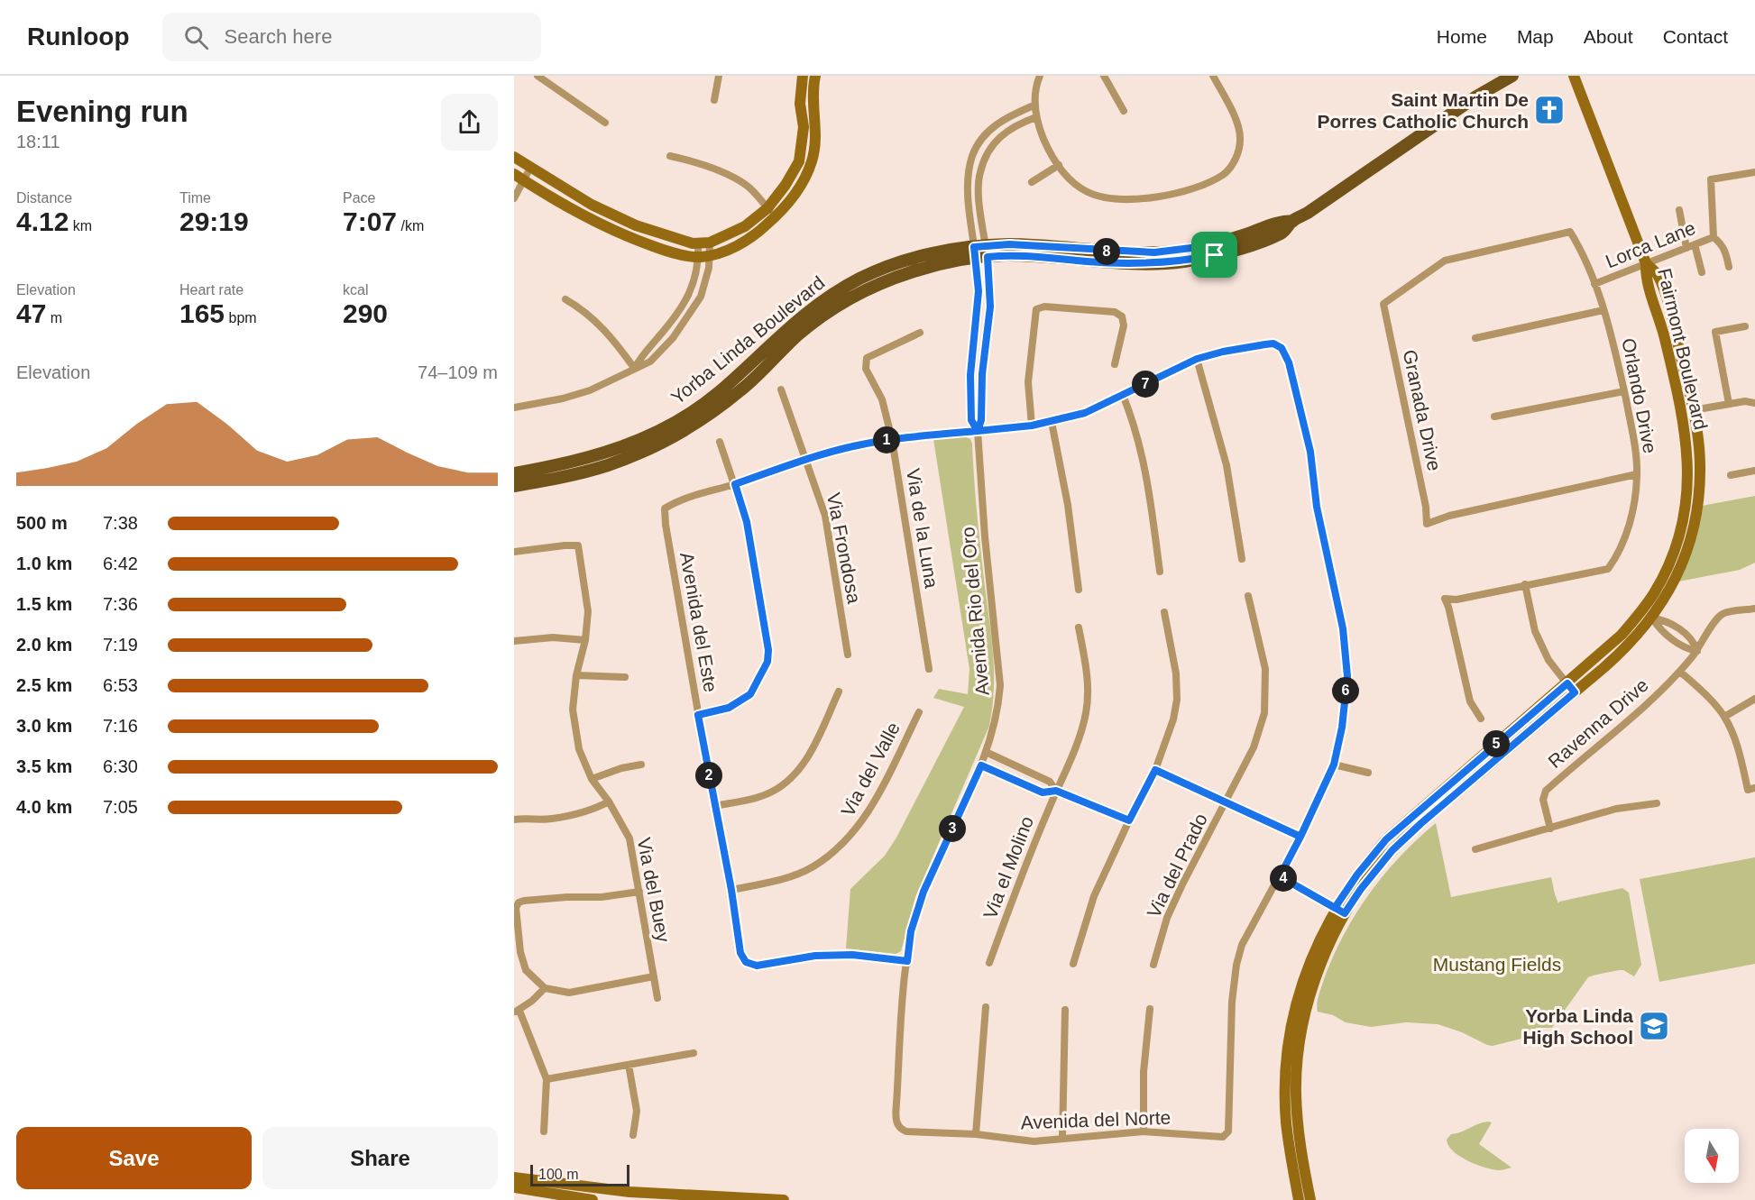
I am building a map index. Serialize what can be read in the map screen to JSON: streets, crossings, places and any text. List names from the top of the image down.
{
  "streets": {
    "main road": ["Yorba Linda Boulevard", "Fairmont Boulevard"],
    "street": [
      "Lorca Lane",
      "Orlando Drive",
      "Granada Drive",
      "Via de la Luna",
      "Via Frondosa",
      "Avenida Rio del Oro",
      "Avenida del Este",
      "Ravenna Drive",
      "Via del Valle",
      "Via del Prado",
      "Via el Molino",
      "Via del Buey",
      "Avenida del Norte"
    ]
  },
  "crossings": [
    ["Lorca Lane", "Fairmont Boulevard"],
    ["Lorca Lane", "Orlando Drive"],
    ["Yorba Linda Boulevard", "Avenida Rio del Oro"],
    ["Orlando Drive", "Granada Drive"],
    ["Avenida Rio del Oro", "Avenida del Este"],
    ["Avenida Rio del Oro", "Avenida del Norte"],
    ["Avenida del Este", "Via del Valle"]
  ],
  "parks": ["Mustang Fields"],
  "places": {
    "church": ["Saint Martin De Porres Catholic Church"],
    "school or university": ["Yorba Linda High School"]
  },
  "scale_bar": "100 m",
  "north": "bottom",
  "page": {
    "header": "Runloop",
    "search": "Search here",
    "nav": [
      "Home",
      "Map",
      "About",
      "Contact"
    ],
    "heading": ["Evening run", "18:11"],
    "stats": [
      ["Distance", "4.12 km"],
      ["Time", "29:19"],
      ["Pace", "7:07 /km"],
      ["Elevation", "47 m"],
      ["Heart rate", "165 bpm"],
      ["kcal", "290"]
    ],
    "pins": [
      "8",
      "7",
      "1",
      "6",
      "5",
      "2",
      "3",
      "4"
    ],
    "chart": ["Elevation", "74–109 m"],
    "list": [
      {
        "name": "500 m",
        "note": "7:38"
      },
      {
        "name": "1.0 km",
        "note": "6:42"
      },
      {
        "name": "1.5 km",
        "note": "7:36"
      },
      {
        "name": "2.0 km",
        "note": "7:19"
      },
      {
        "name": "2.5 km",
        "note": "6:53"
      },
      {
        "name": "3.0 km",
        "note": "7:16"
      },
      {
        "name": "3.5 km",
        "note": "6:30"
      },
      {
        "name": "4.0 km",
        "note": "7:05"
      }
    ],
    "buttons": ["Save", "Share"],
    "scale": "100 m"
  }
}
